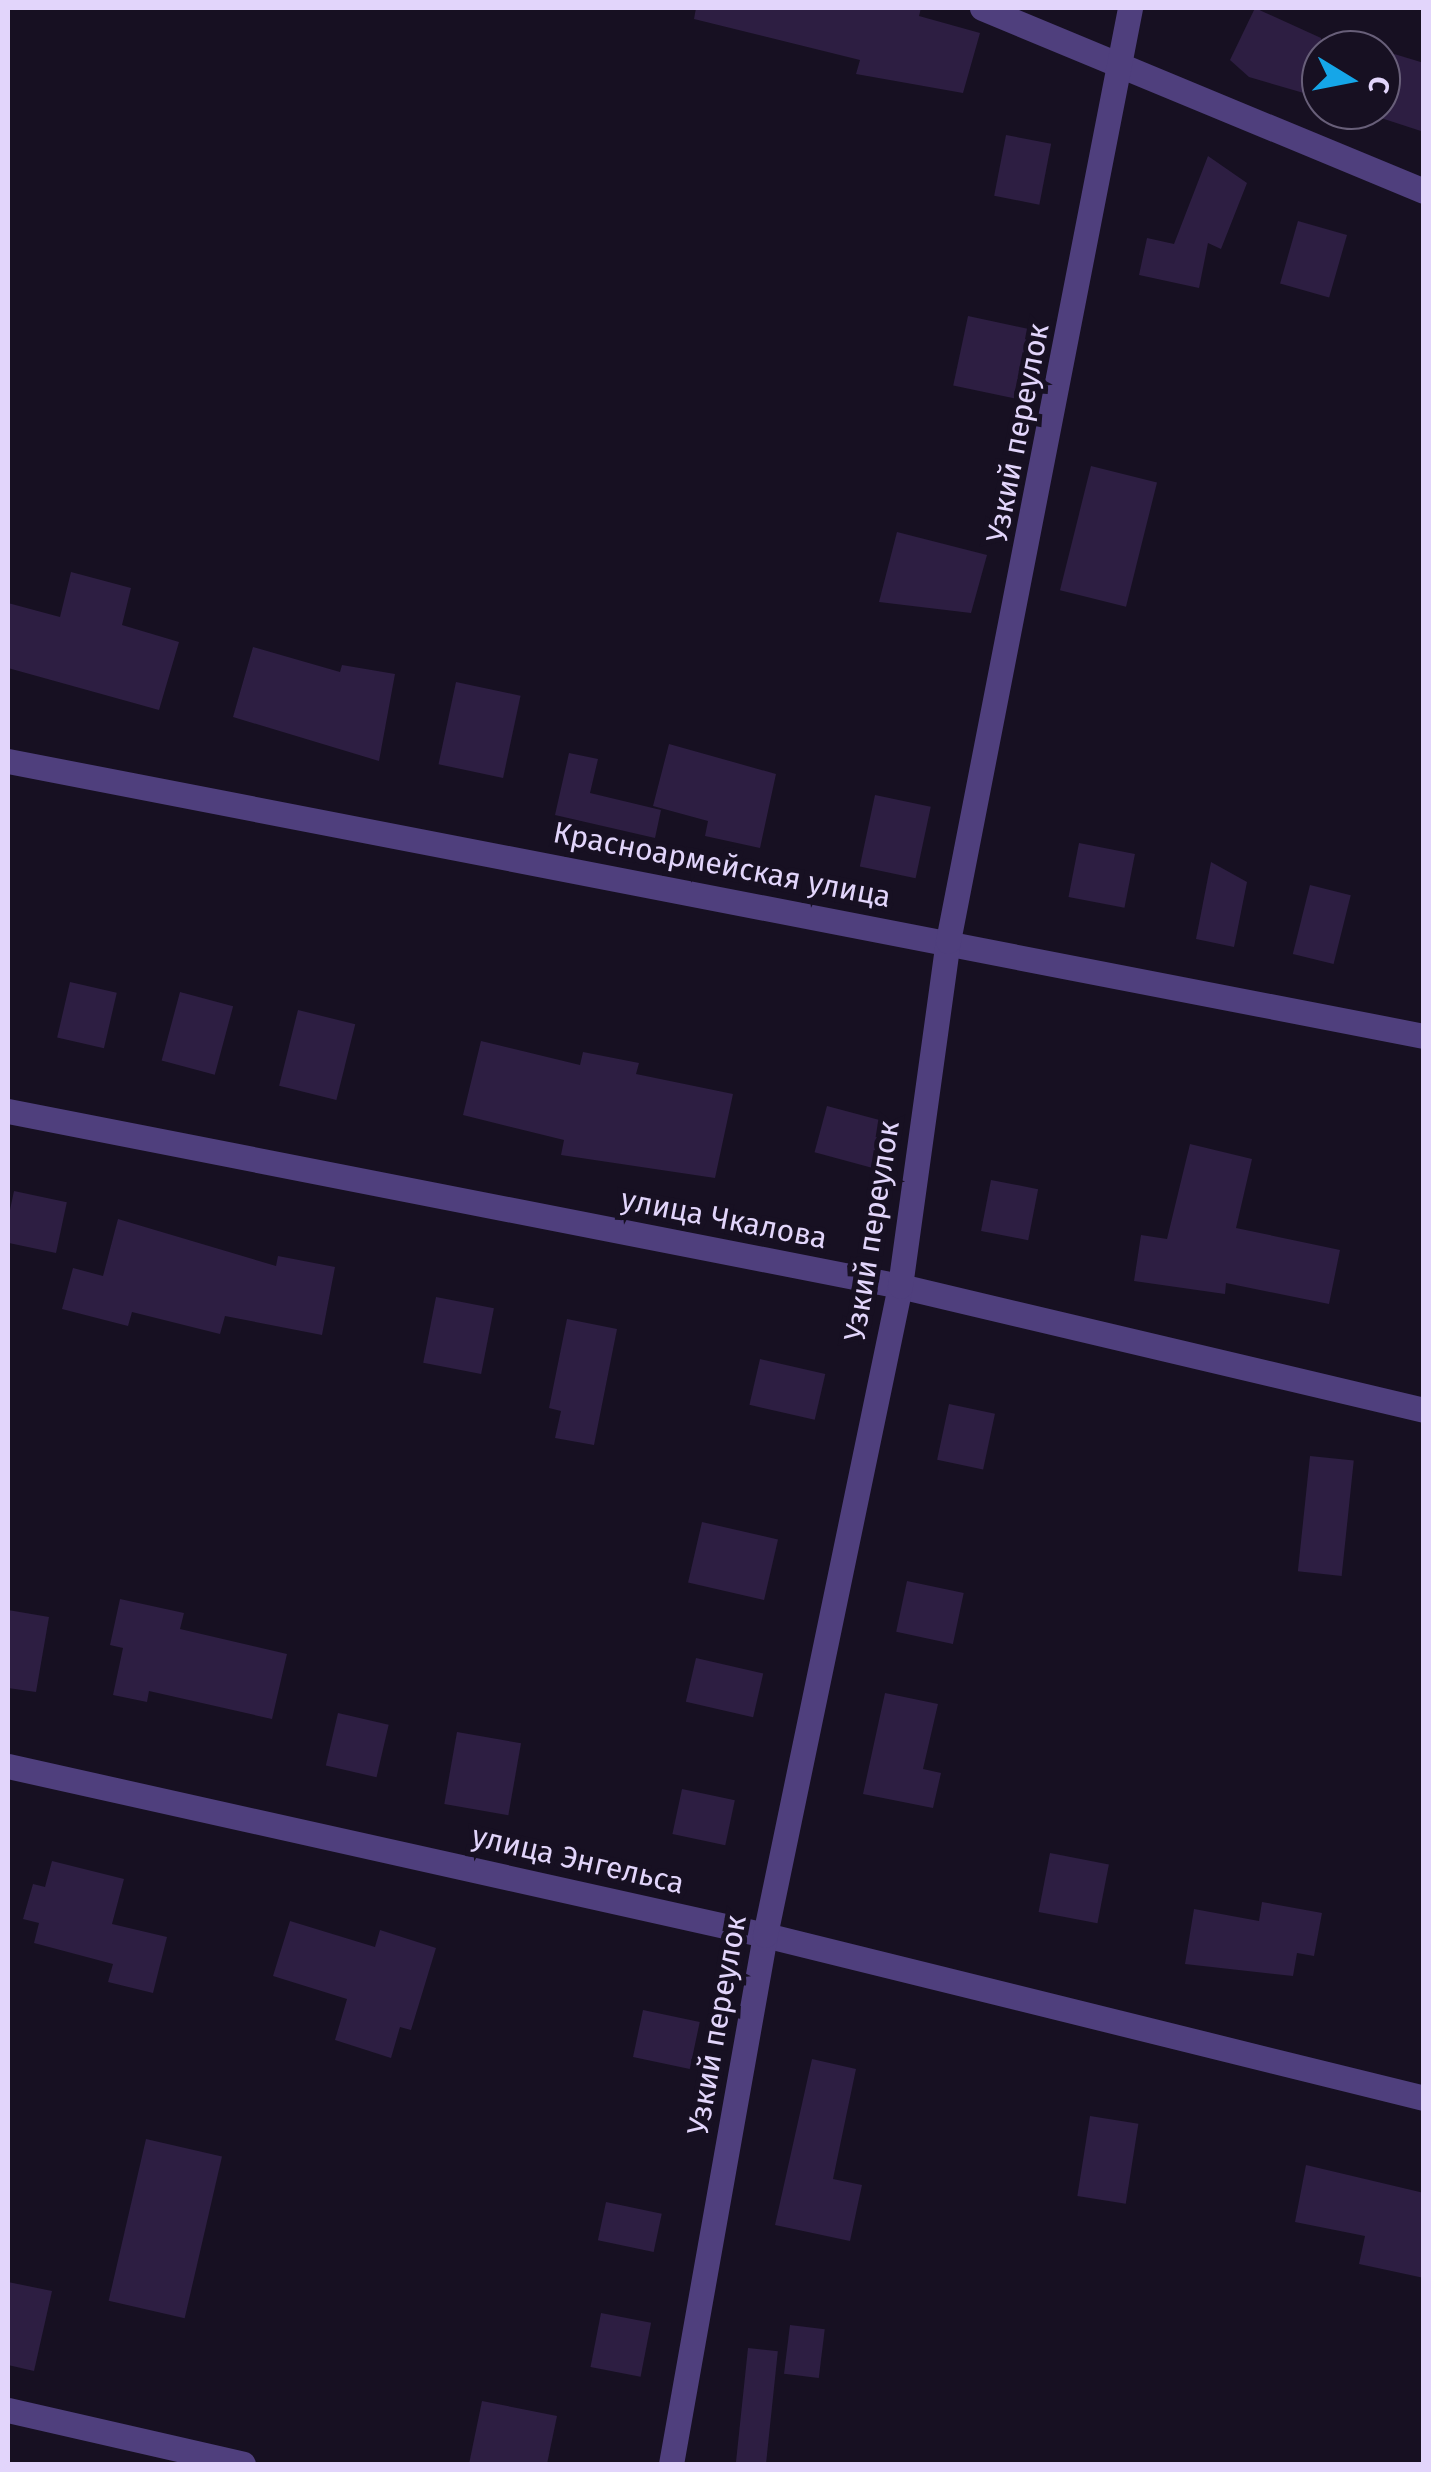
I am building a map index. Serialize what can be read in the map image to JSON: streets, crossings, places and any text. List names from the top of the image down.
{
  "streets": {
    "street": [
      "Узкий переулок",
      "Красноармейская улица",
      "улица Чкалова",
      "улица Энгельса"
    ]
  },
  "crossings": [
    ["Узкий переулок", "Красноармейская улица"],
    ["Узкий переулок", "улица Чкалова"],
    ["Узкий переулок", "улица Энгельса"]
  ],
  "north": "right"
}
